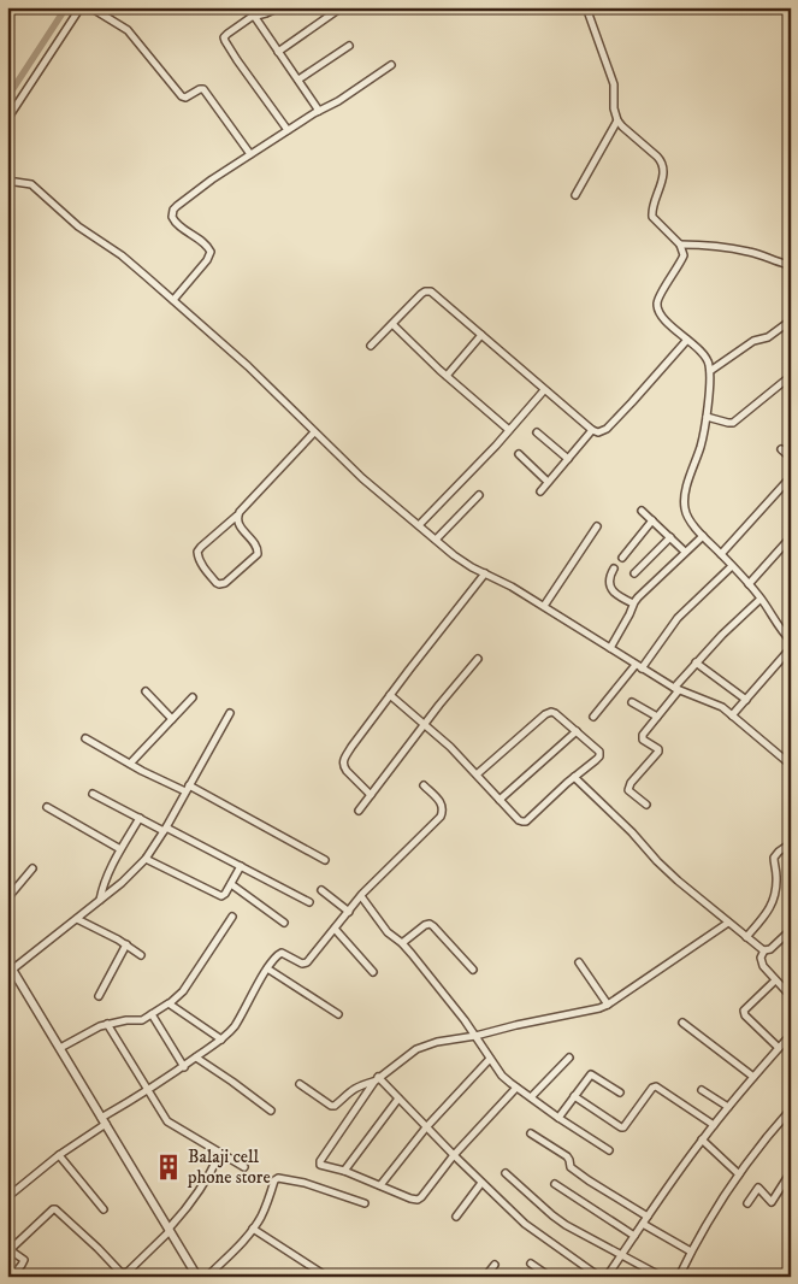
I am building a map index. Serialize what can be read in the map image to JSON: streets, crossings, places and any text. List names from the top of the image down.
{
  "places": {
    "building": ["Balaji cell phone store"]
  }
}
